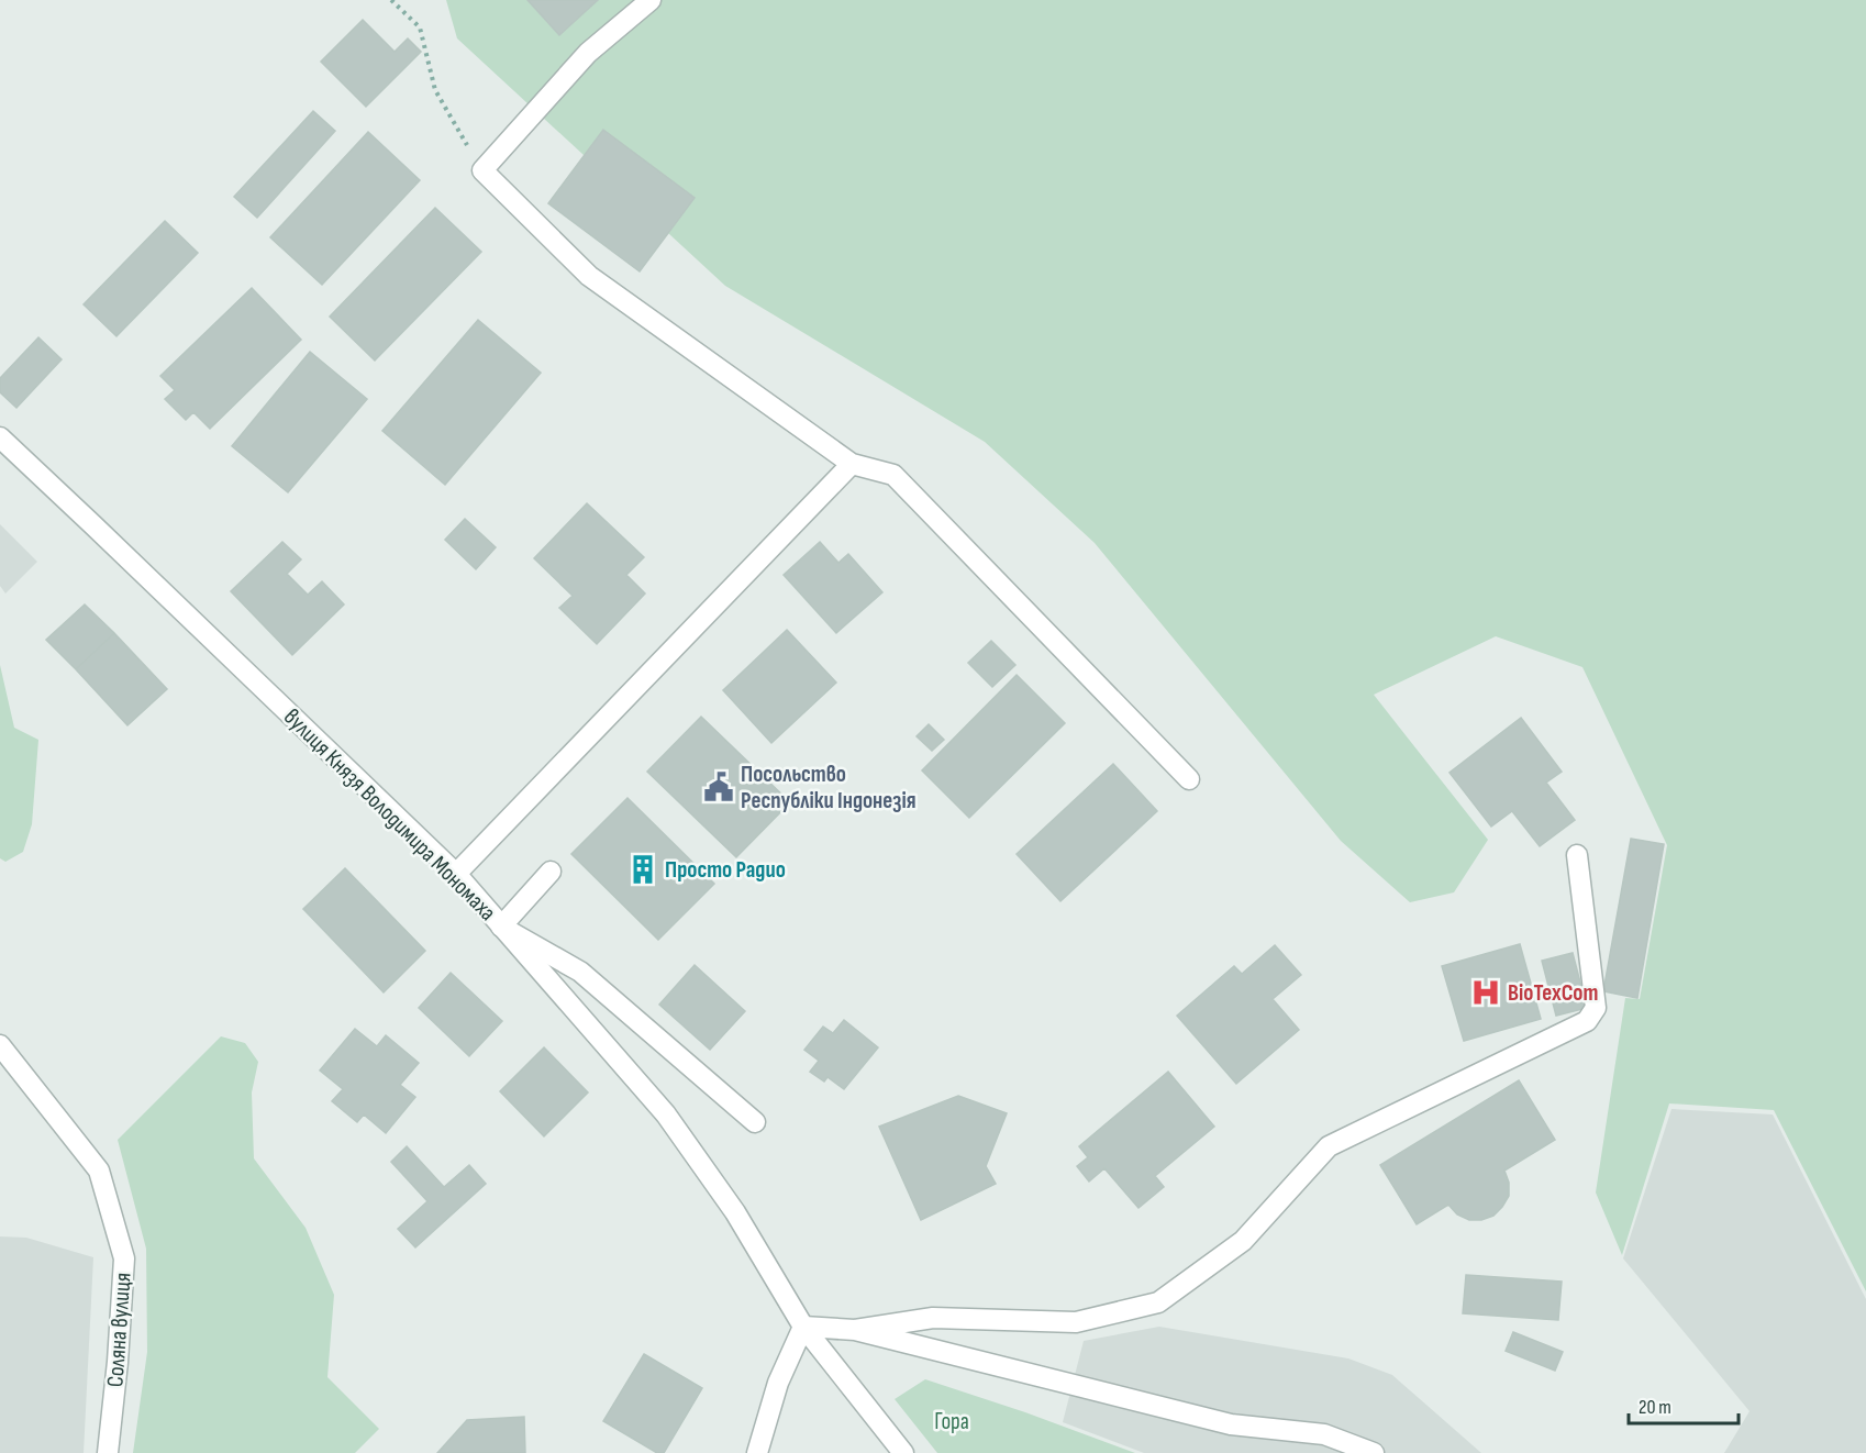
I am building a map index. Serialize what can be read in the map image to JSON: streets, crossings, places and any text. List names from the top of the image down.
{
  "streets": {
    "street": ["вулиця Князя Володимира Мономаха", "Соляна вулиця"]
  },
  "parks": ["Гора"],
  "places": {
    "public building": ["Посольство Республіки Індонезія"],
    "building": ["Просто Радио"],
    "hospital": ["BioTexCom"]
  },
  "scale_bar": "20 m"
}
